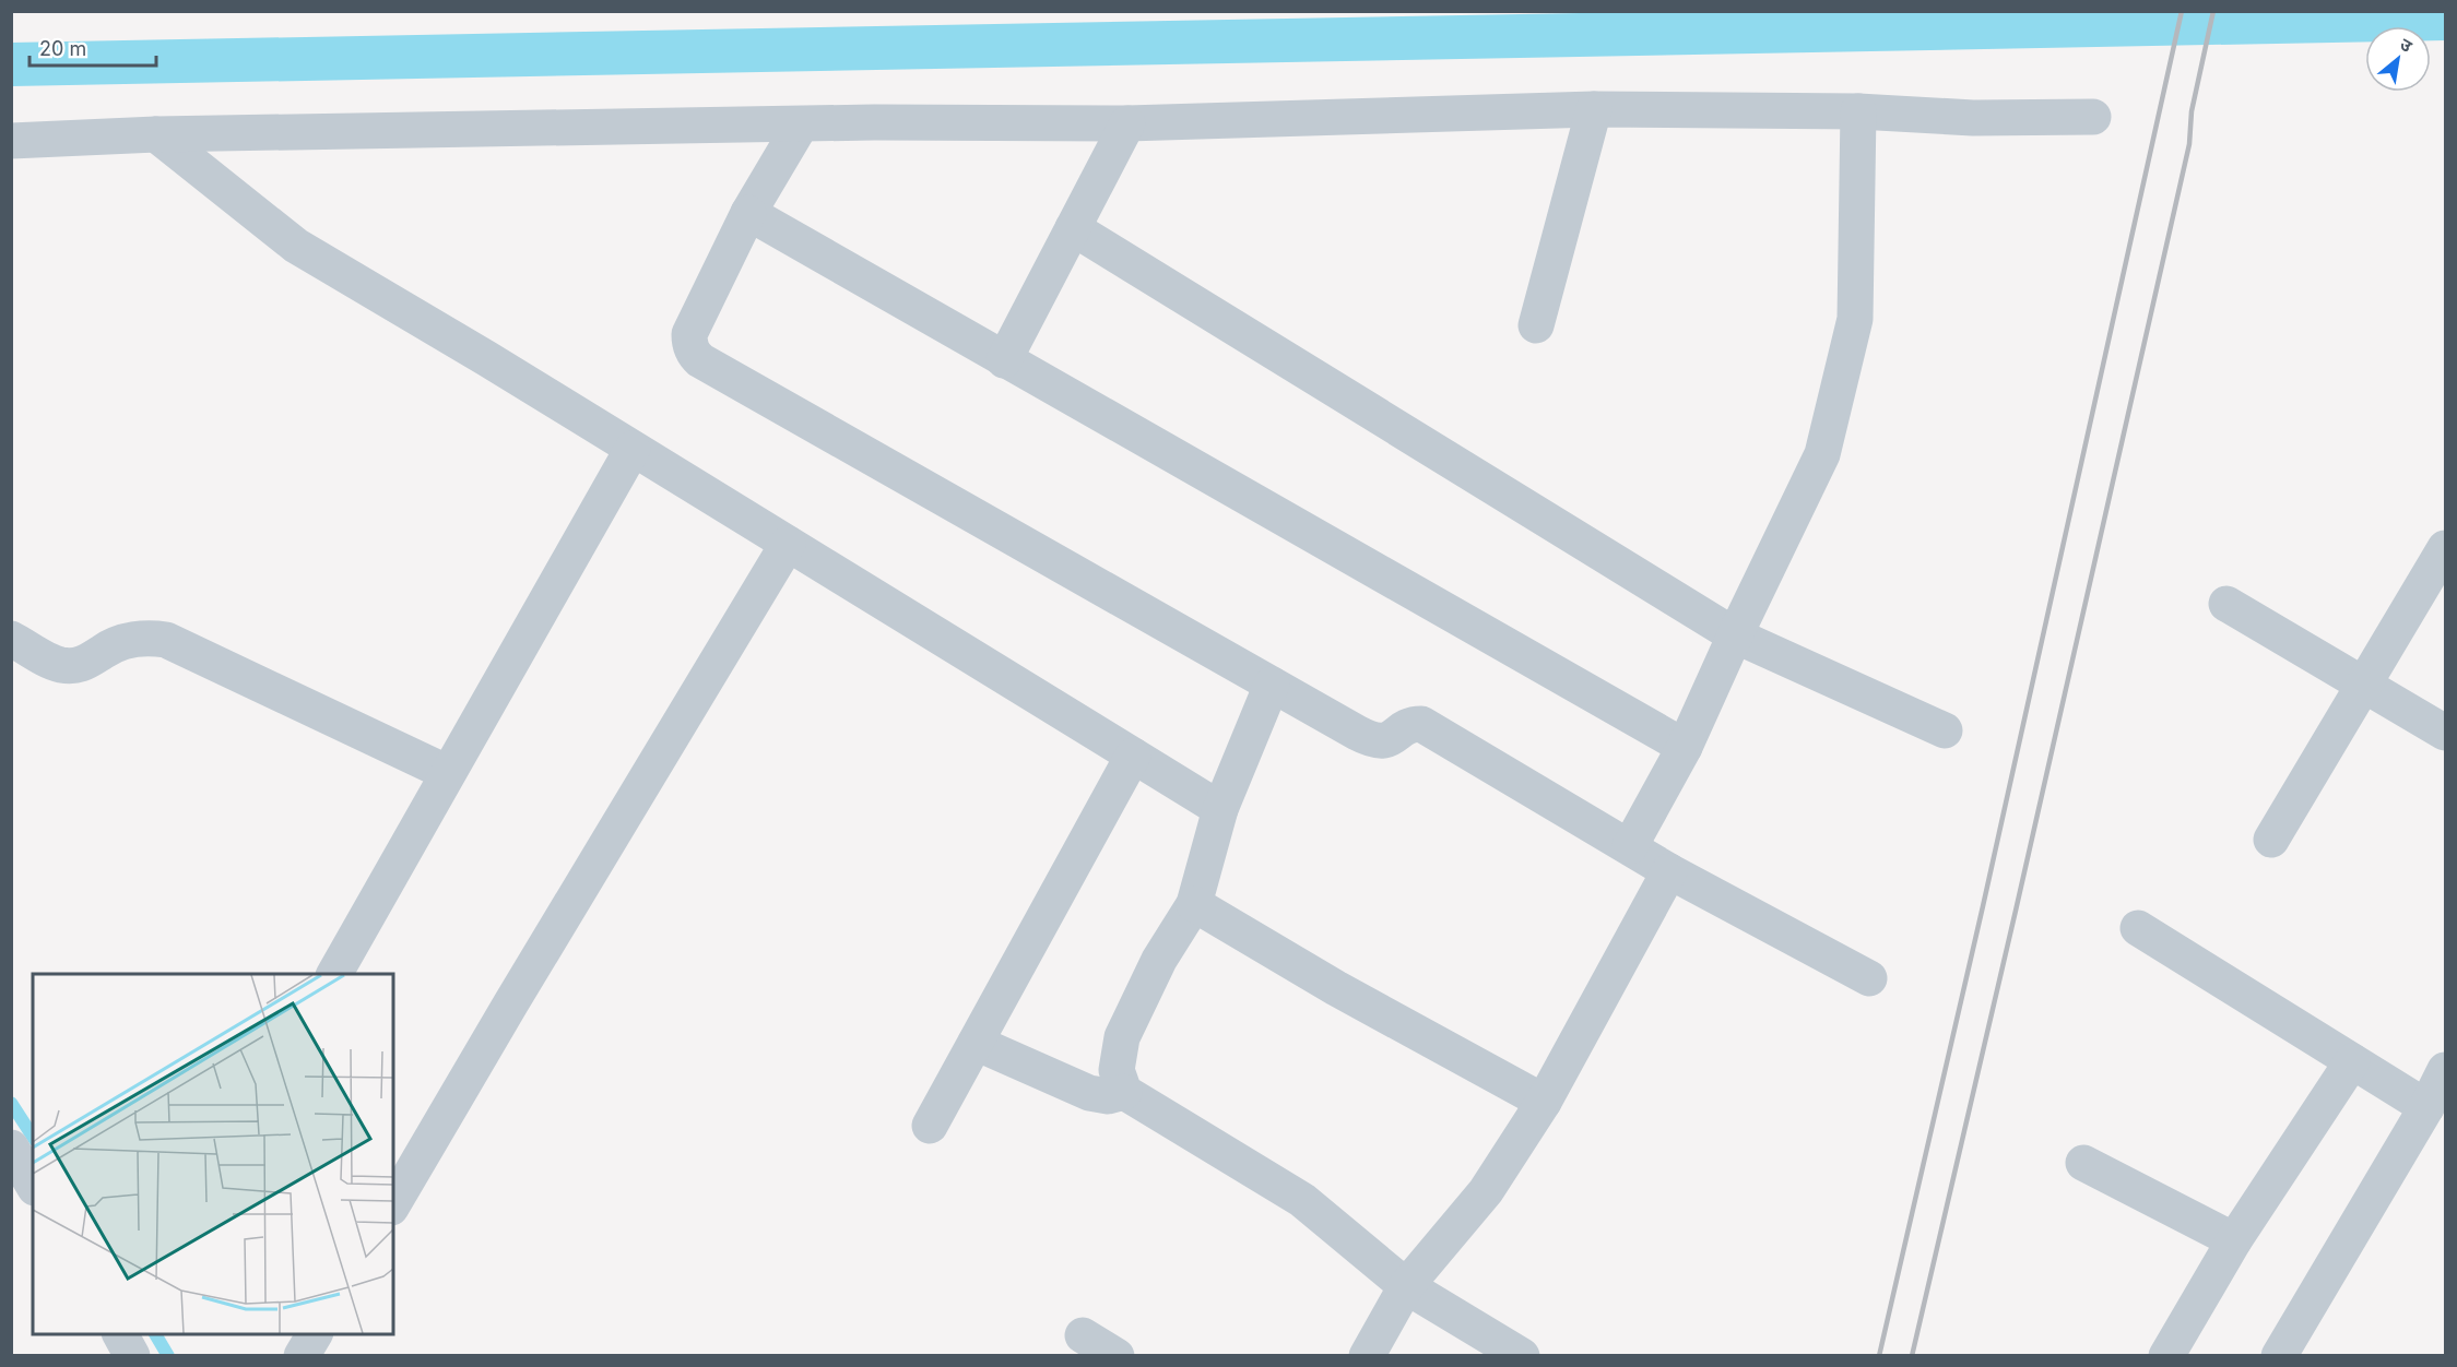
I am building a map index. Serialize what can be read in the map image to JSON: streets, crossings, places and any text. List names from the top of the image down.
{
  "scale_bar": "20 m",
  "north": "top right"
}
